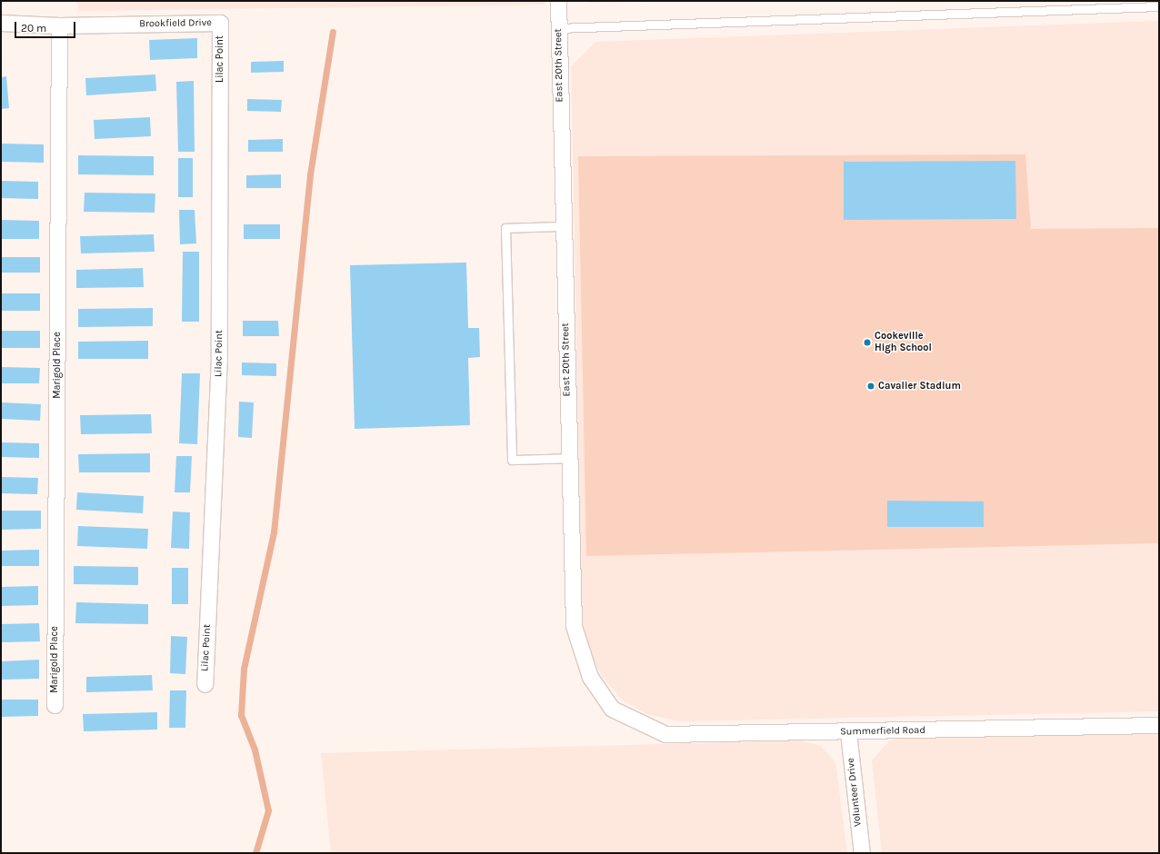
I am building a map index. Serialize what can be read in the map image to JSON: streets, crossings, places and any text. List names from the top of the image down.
{
  "streets": {
    "street": [
      "Brookfield Drive",
      "Lilac Point",
      "East 20th Street",
      "Marigold Place",
      "Summerfield Road",
      "Volunteer Drive"
    ]
  },
  "crossings": [
    ["Brookfield Drive", "Lilac Point"],
    ["Brookfield Drive", "Marigold Place"],
    ["East 20th Street", "Summerfield Road"],
    ["Summerfield Road", "Volunteer Drive"]
  ],
  "places": ["Cookeville High School", "Cavalier Stadium"],
  "scale_bar": "20 m"
}
